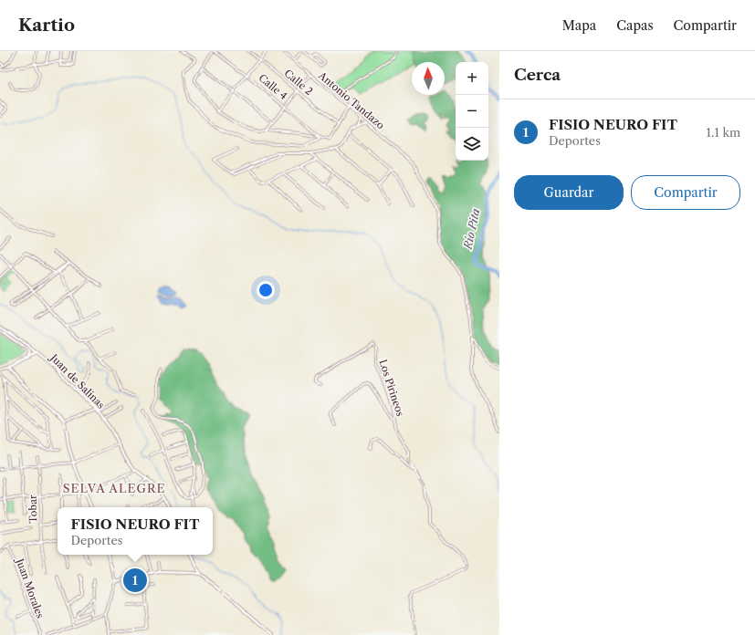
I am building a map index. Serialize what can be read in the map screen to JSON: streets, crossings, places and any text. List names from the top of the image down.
{
  "streets": {
    "street": [
      "Calle 2",
      "Calle 4",
      "Antonio Tandazo",
      "Juan de Salinas",
      "Los Pirineos",
      "Tobar",
      "Juan Morales"
    ]
  },
  "districts": ["SELVA ALEGRE"],
  "water": ["Río Pita"],
  "north": "top",
  "page": {
    "header": "Kartio",
    "nav": ["Mapa", "Capas", "Compartir"],
    "heading": "Cerca",
    "map_buttons": ["+", "−"],
    "list": [
      {
        "mark": "1",
        "name": "FISIO NEURO FIT",
        "note": "Deportes",
        "value": "1.1 km"
      }
    ],
    "buttons": ["Guardar", "Compartir"],
    "popup": ["FISIO NEURO FIT", "Deportes"],
    "pins": "1"
  }
}
